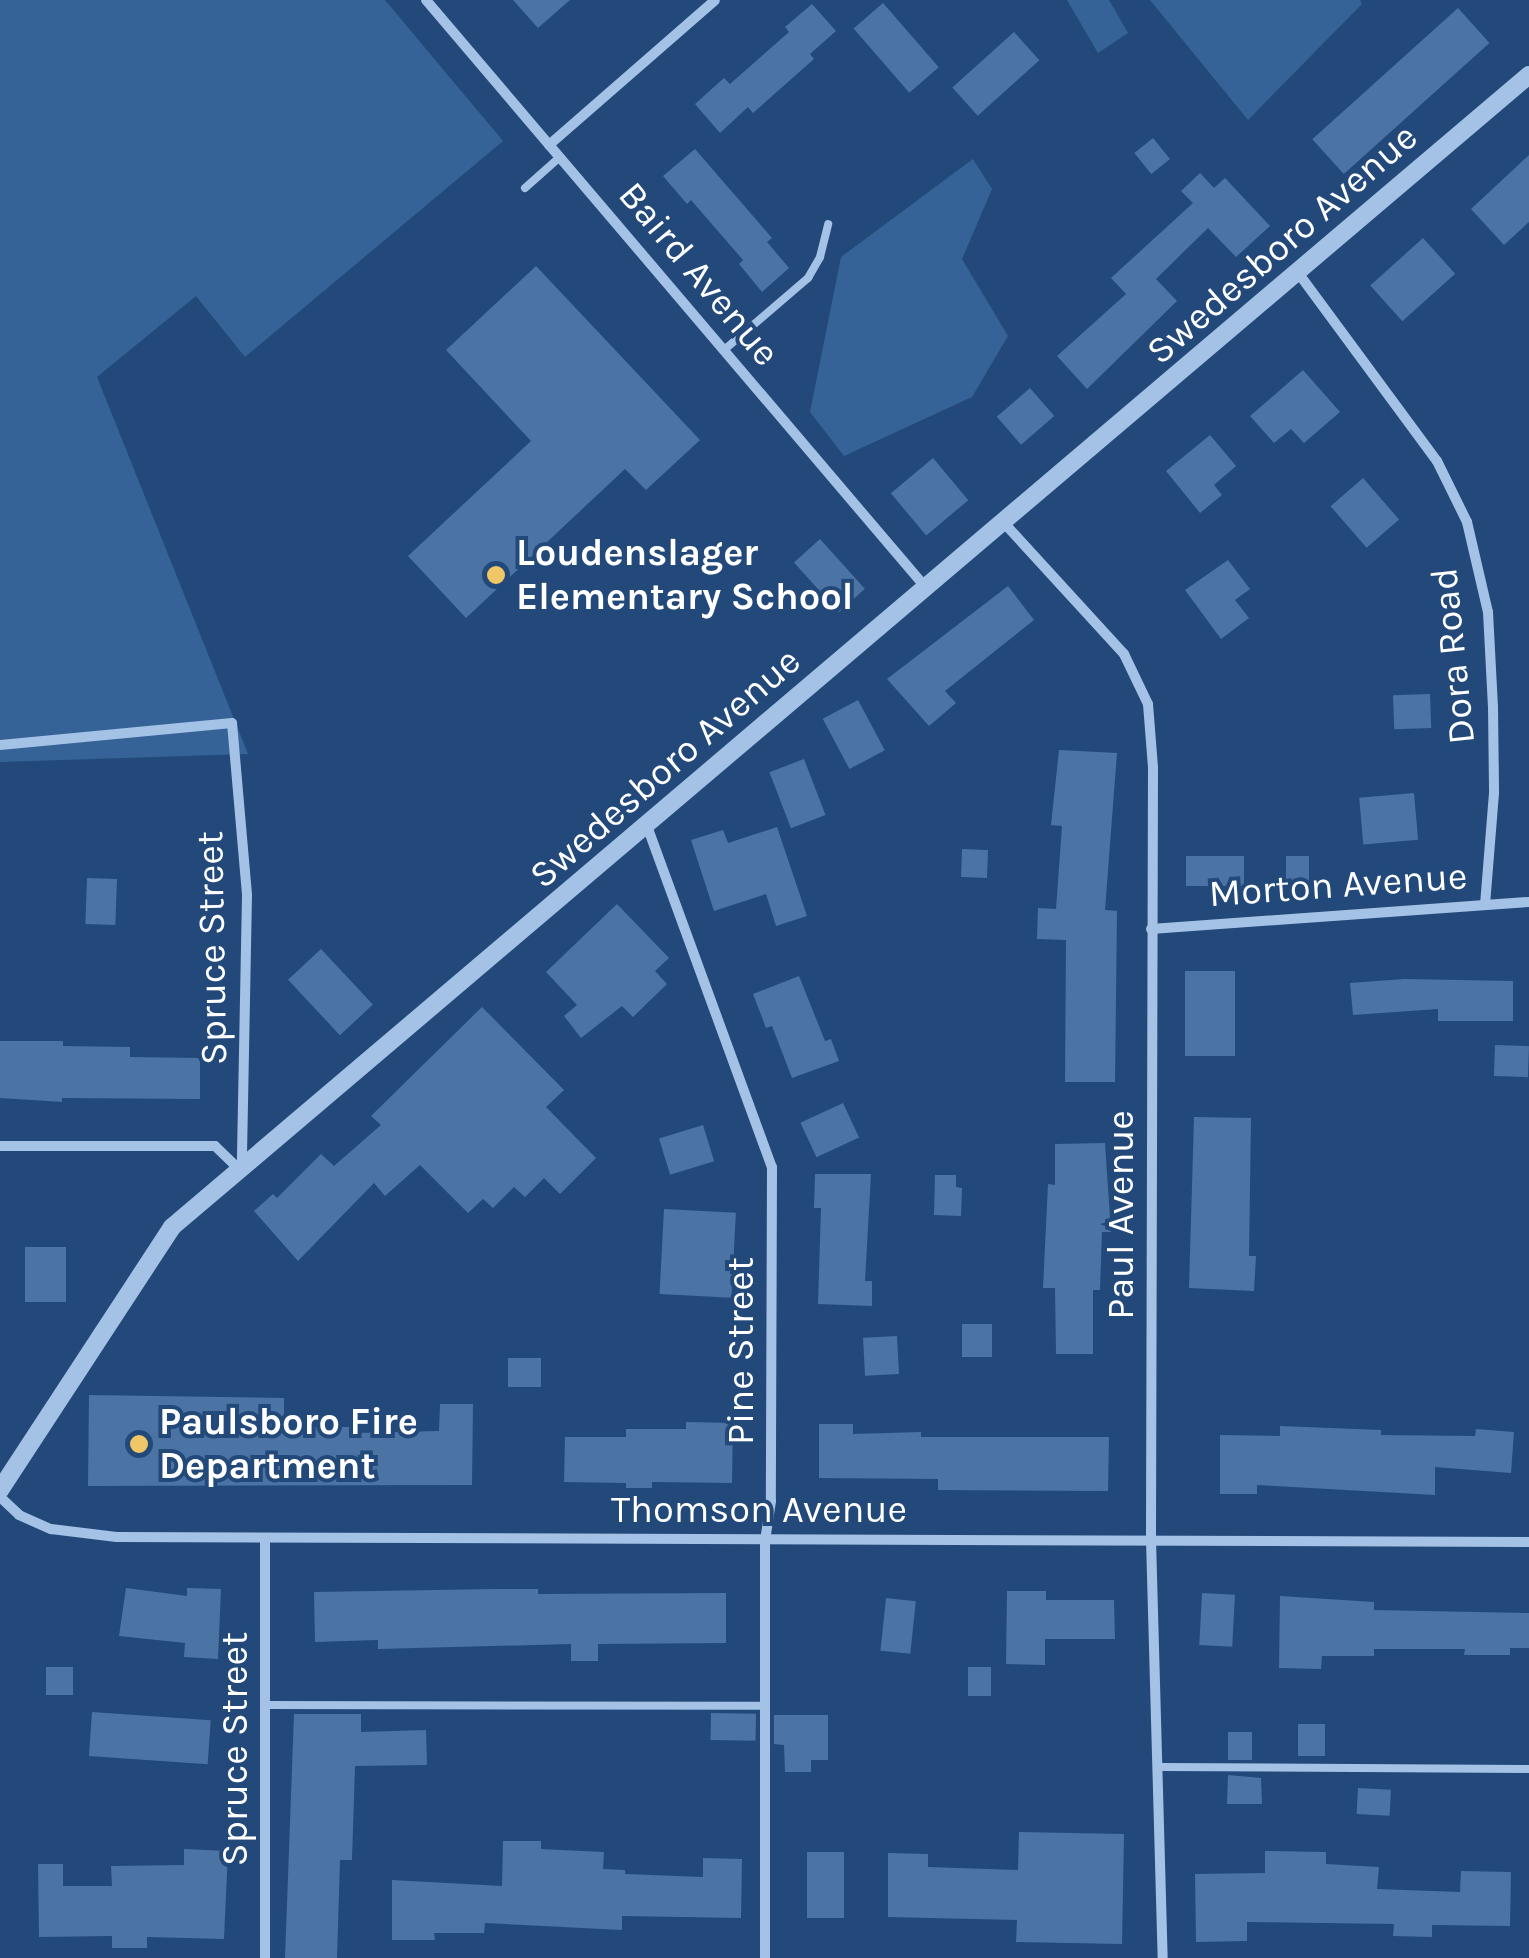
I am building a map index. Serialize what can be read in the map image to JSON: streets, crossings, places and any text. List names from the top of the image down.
{
  "streets": {
    "street": [
      "Swedesboro Avenue",
      "Baird Avenue",
      "Dora Road",
      "Morton Avenue",
      "Spruce Street",
      "Paul Avenue",
      "Pine Street",
      "Thomson Avenue"
    ]
  },
  "crossings": [
    ["Swedesboro Avenue", "Baird Avenue"],
    ["Swedesboro Avenue", "Dora Road"],
    ["Swedesboro Avenue", "Spruce Street"],
    ["Swedesboro Avenue", "Paul Avenue"],
    ["Swedesboro Avenue", "Pine Street"],
    ["Swedesboro Avenue", "Thomson Avenue"],
    ["Dora Road", "Morton Avenue"],
    ["Morton Avenue", "Paul Avenue"],
    ["Spruce Street", "Thomson Avenue"],
    ["Paul Avenue", "Thomson Avenue"],
    ["Pine Street", "Thomson Avenue"]
  ],
  "places": ["Loudenslager Elementary School", "Paulsboro Fire Department"]
}
